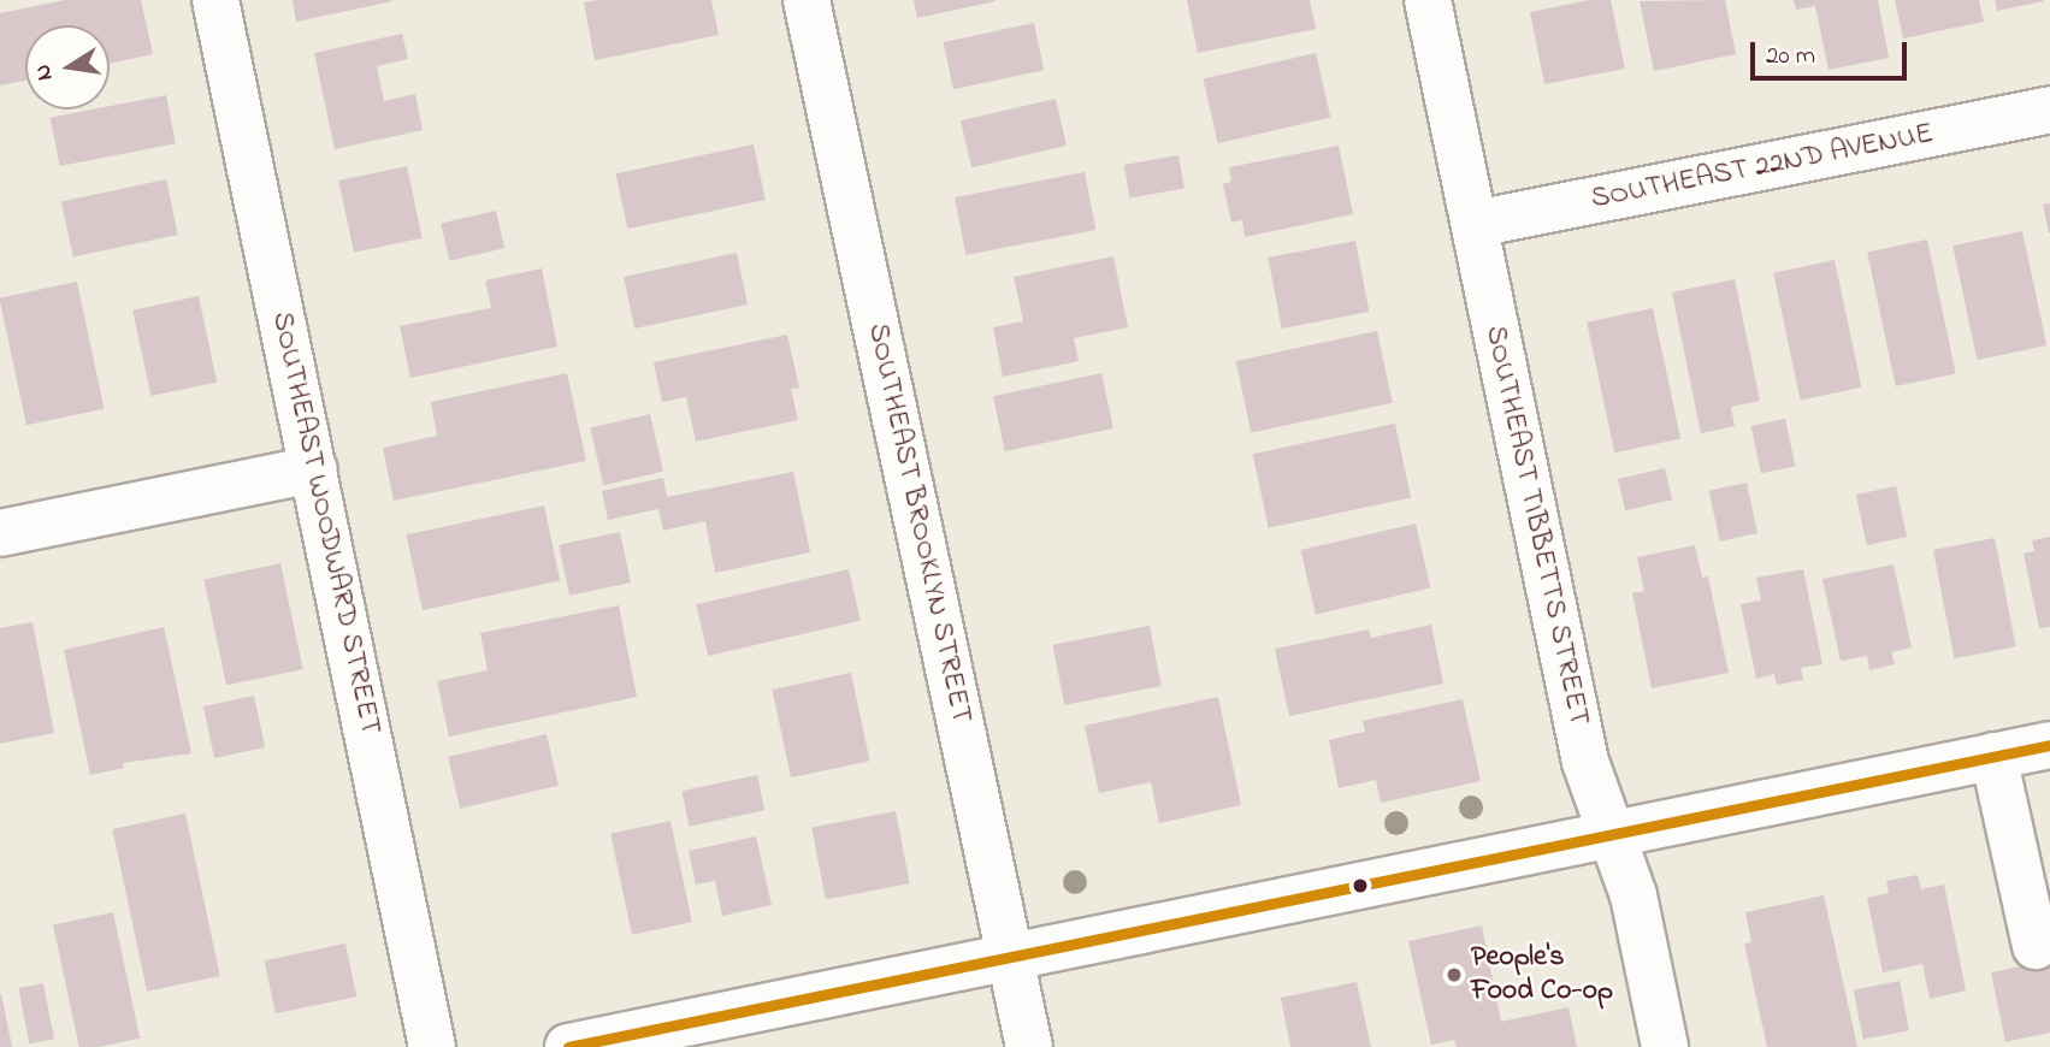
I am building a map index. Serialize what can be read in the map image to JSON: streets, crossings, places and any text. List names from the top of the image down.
{
  "streets": {
    "street": [
      "SOUTHEAST 22ND AVENUE",
      "SOUTHEAST WOODWARD STREET",
      "SOUTHEAST BROOKLYN STREET",
      "SOUTHEAST TIBBETTS STREET"
    ]
  },
  "crossings": [
    ["SOUTHEAST 22ND AVENUE", "SOUTHEAST TIBBETTS STREET"]
  ],
  "places": ["People's Food Co-op"],
  "scale_bar": "20 m",
  "north": "left"
}
